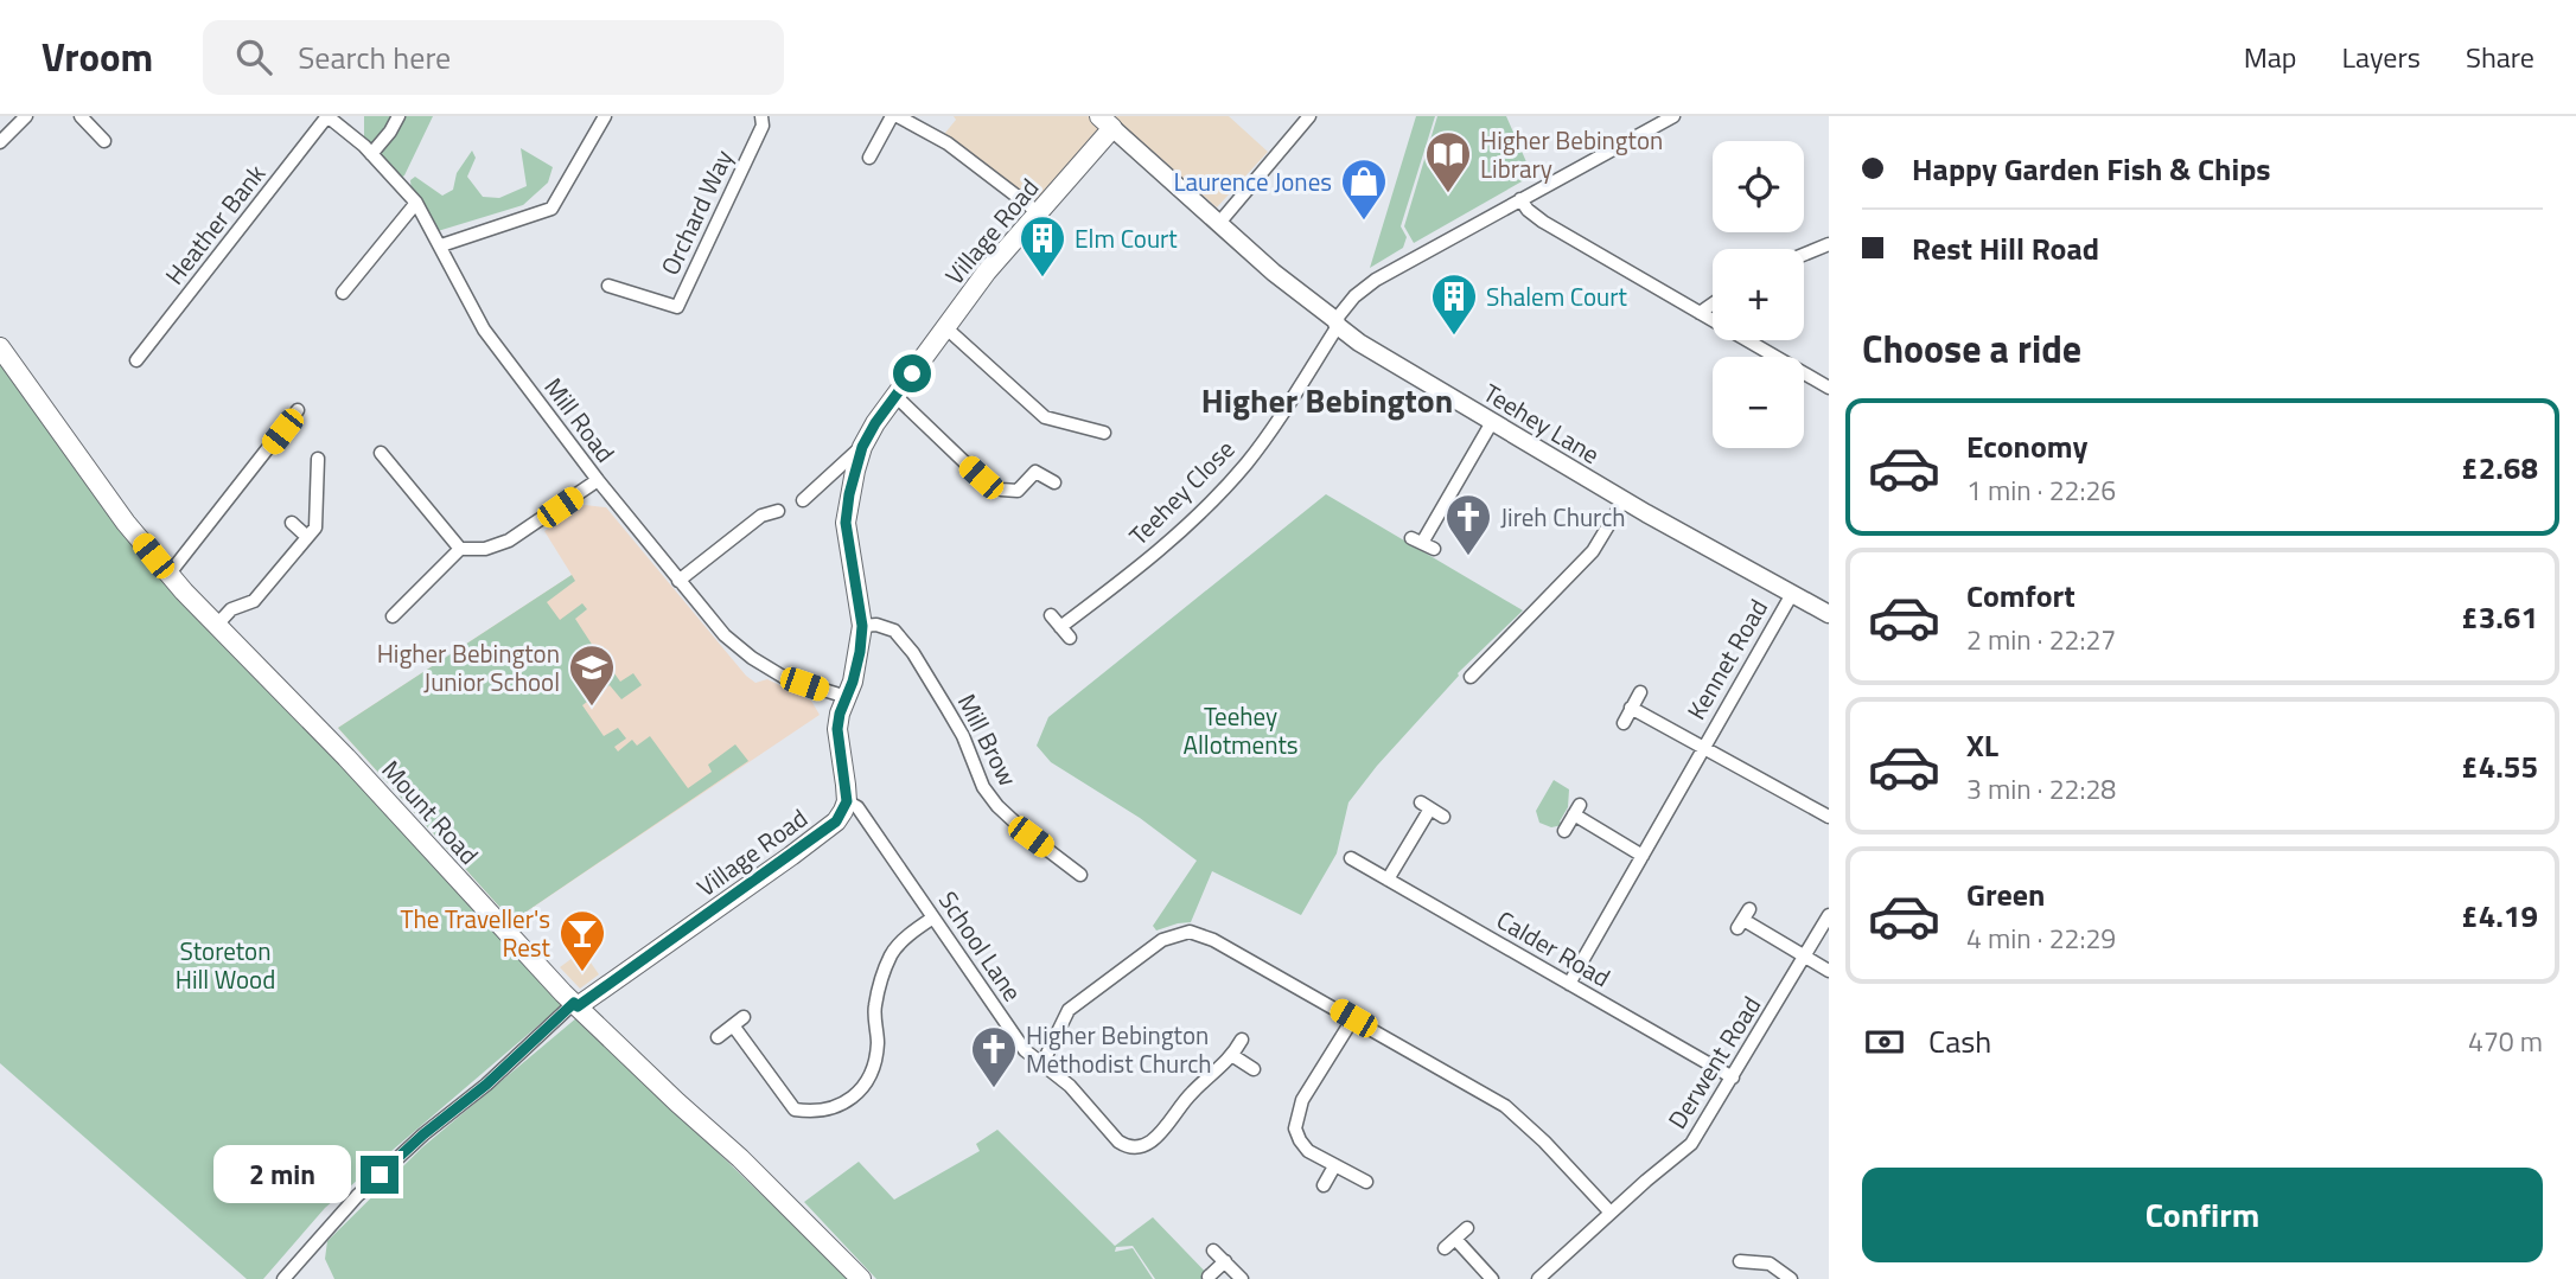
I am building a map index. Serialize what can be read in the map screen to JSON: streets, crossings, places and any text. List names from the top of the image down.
{
  "streets": {
    "main road": ["Village Road", "Mount Road"],
    "street": [
      "Orchard Way",
      "Heather Bank",
      "Mill Road",
      "Teehey Lane",
      "Teehey Close",
      "Kennet Road",
      "Mill Brow",
      "School Lane",
      "Calder Road",
      "Derwent Road"
    ]
  },
  "crossings": [
    ["Heather Bank", "Mill Road"],
    ["Village Road", "Mill Road"],
    ["Village Road", "Teehey Lane"],
    ["Village Road", "Mill Brow"],
    ["Village Road", "Mount Road"],
    ["Village Road", "School Lane"],
    ["Teehey Lane", "Teehey Close"],
    ["Teehey Lane", "Kennet Road"],
    ["Kennet Road", "Calder Road"],
    ["Calder Road", "Derwent Road"]
  ],
  "districts": ["Higher Bebington"],
  "parks": ["Teehey Allotments", "Storeton Hill Wood"],
  "places": {
    "library": ["Higher Bebington Library"],
    "shop": ["Laurence Jones"],
    "building": ["Elm Court", "Shalem Court"],
    "church": ["Jireh Church", "Higher Bebington Methodist Church"],
    "school or university": ["Higher Bebington Junior School"],
    "bar": ["The Traveller's Rest"]
  },
  "page": {
    "header": "Vroom",
    "search": "Search here",
    "nav": ["Map", "Layers", "Share"],
    "banner": ["Happy Garden Fish & Chips", "Rest Hill Road"],
    "map_buttons": ["+", "−"],
    "heading": "Choose a ride",
    "list": [
      {
        "name": "Economy",
        "note": "1 min · 22:26",
        "value": "£2.68"
      },
      {
        "name": "Comfort",
        "note": "2 min · 22:27",
        "value": "£3.61"
      },
      {
        "name": "XL",
        "note": "3 min · 22:28",
        "value": "£4.55"
      },
      {
        "name": "Green",
        "note": "4 min · 22:29",
        "value": "£4.19"
      }
    ],
    "pay": ["Cash", "470 m"],
    "bubble": "2 min",
    "buttons": "Confirm"
  }
}
